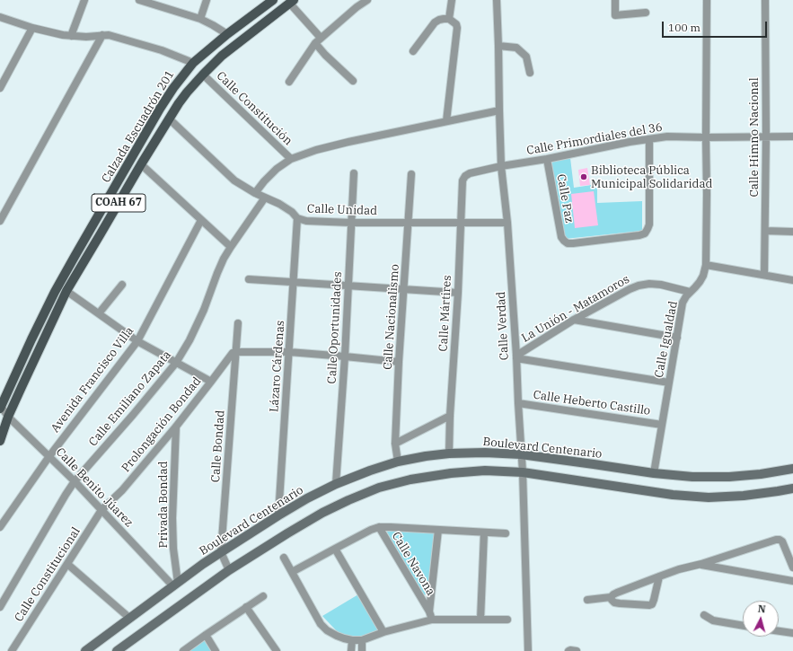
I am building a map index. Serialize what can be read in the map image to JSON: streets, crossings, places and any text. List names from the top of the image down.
{
  "streets": {
    "main road": ["Calzada Escuadrón 201", "COAH 67", "Boulevard Centenario"],
    "street": [
      "Calle Constitución",
      "Calle Himno Nacional",
      "Calle Primordiales del 36",
      "Calle Paz",
      "Calle Unidad",
      "La Unión - Matamoros",
      "Calle Mártires",
      "Calle Nacionalismo",
      "Calle Verdad",
      "Calle Oportunidades",
      "Calle Igualdad",
      "Lázaro Cárdenas",
      "Avenida Francisco Villa",
      "Calle Emiliano Zapata",
      "Calle Heberto Castillo",
      "Prolongación Bondad",
      "Calle Bondad",
      "Calle Benito Júarez",
      "Privada Bondad",
      "Calle Navona",
      "Calle Constitucional"
    ]
  },
  "crossings": [
    ["Calle Constitución", "Calzada Escuadrón 201"],
    ["Calzada Escuadrón 201", "Calle Unidad"],
    ["Calzada Escuadrón 201", "Calle Benito Júarez"],
    ["Calle Himno Nacional", "Calle Primordiales del 36"],
    ["Calle Primordiales del 36", "Calle Paz"],
    ["Calle Primordiales del 36", "Calle Mártires"],
    ["Calle Primordiales del 36", "Calle Verdad"],
    ["Calle Primordiales del 36", "Calle Igualdad"],
    ["Calle Unidad", "Calle Mártires"],
    ["Calle Unidad", "Calle Nacionalismo"],
    ["Calle Unidad", "Calle Verdad"],
    ["Calle Unidad", "Calle Oportunidades"],
    ["Calle Unidad", "Lázaro Cárdenas"],
    ["Calle Unidad", "Calle Emiliano Zapata"],
    ["La Unión - Matamoros", "Calle Verdad"],
    ["La Unión - Matamoros", "Calle Igualdad"],
    ["Calle Mártires", "Boulevard Centenario"],
    ["Calle Nacionalismo", "Boulevard Centenario"],
    ["Calle Verdad", "Calle Heberto Castillo"],
    ["Calle Verdad", "Boulevard Centenario"],
    ["Calle Oportunidades", "Boulevard Centenario"],
    ["Calle Igualdad", "Calle Heberto Castillo"],
    ["Calle Igualdad", "Boulevard Centenario"],
    ["Lázaro Cárdenas", "Boulevard Centenario"],
    ["Avenida Francisco Villa", "Calle Benito Júarez"],
    ["Calle Emiliano Zapata", "Calle Benito Júarez"],
    ["Prolongación Bondad", "Calle Bondad"],
    ["Prolongación Bondad", "Calle Benito Júarez"],
    ["Prolongación Bondad", "Privada Bondad"],
    ["Prolongación Bondad", "Calle Constitucional"],
    ["Calle Bondad", "Boulevard Centenario"],
    ["Boulevard Centenario", "Calle Benito Júarez"],
    ["Boulevard Centenario", "Privada Bondad"],
    ["Calle Benito Júarez", "Privada Bondad"],
    ["Calle Benito Júarez", "Calle Constitucional"]
  ],
  "places": ["Biblioteca Pública Municipal Solidaridad"],
  "scale_bar": "100 m",
  "north": "top"
}
